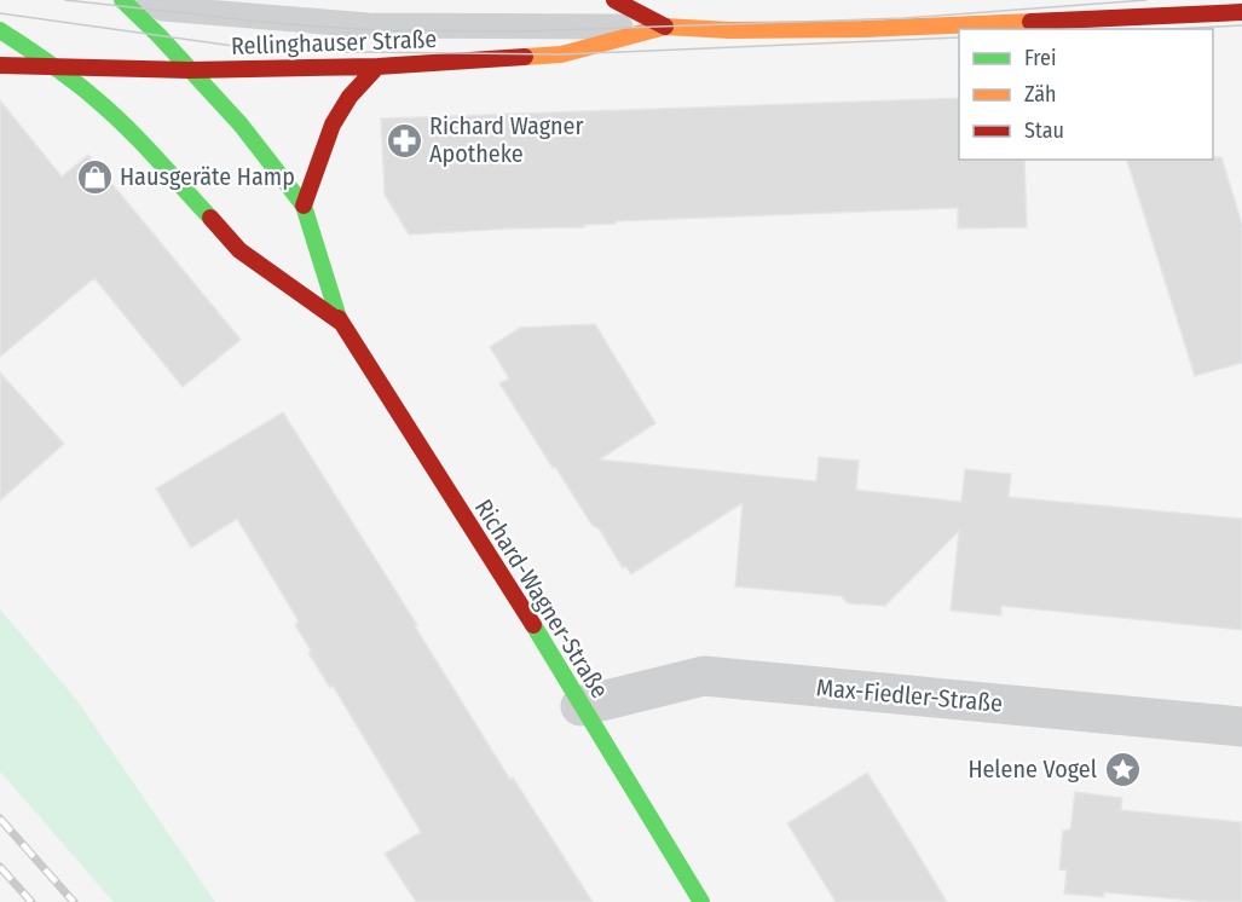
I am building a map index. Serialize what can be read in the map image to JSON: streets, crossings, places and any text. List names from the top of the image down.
{
  "streets": {
    "main road": ["Rellinghauser Straße", "Richard-Wagner-Straße"],
    "street": ["Max-Fiedler-Straße"]
  },
  "crossings": [
    ["Rellinghauser Straße", "Richard-Wagner-Straße"],
    ["Richard-Wagner-Straße", "Max-Fiedler-Straße"]
  ],
  "places": {
    "pharmacy": ["Richard Wagner Apotheke"],
    "shop": ["Hausgeräte Hamp"],
    "place": ["Helene Vogel"]
  },
  "legend": ["Frei", "Zäh", "Stau"]
}
